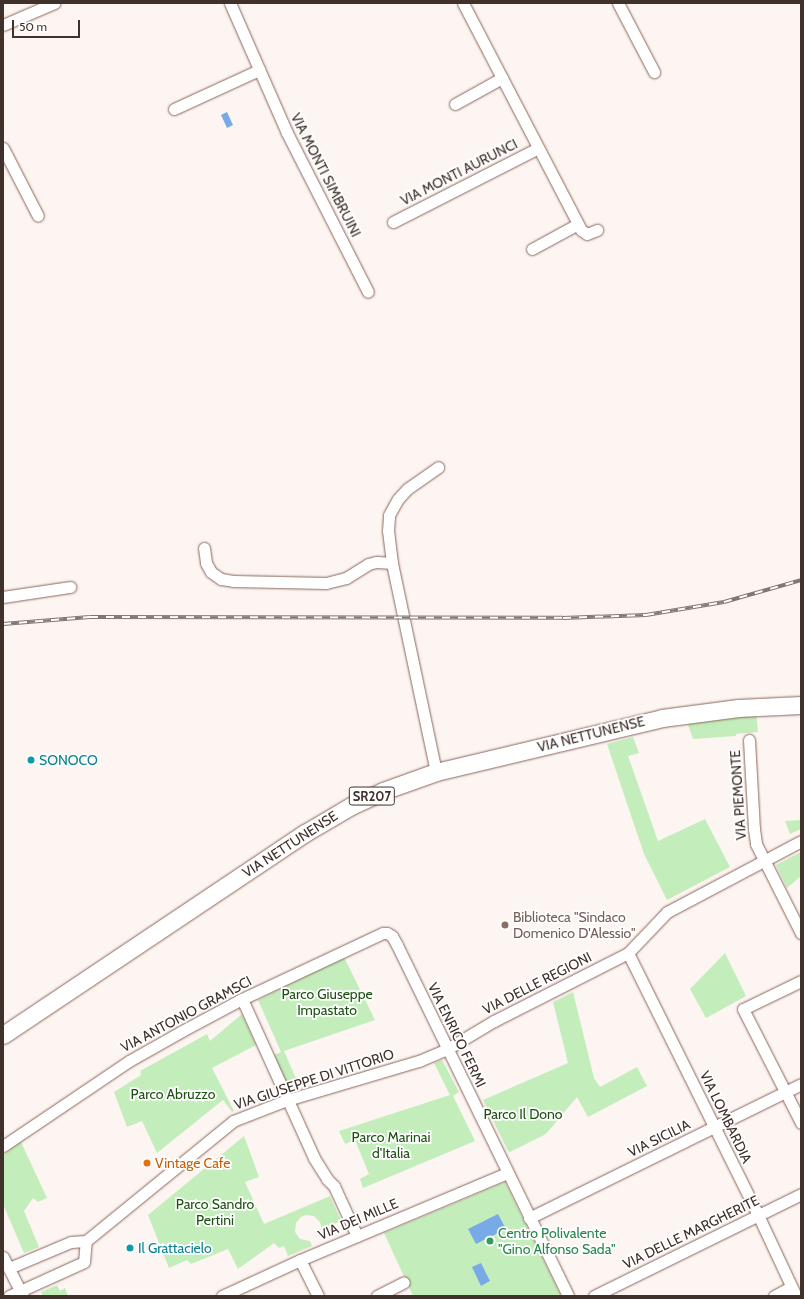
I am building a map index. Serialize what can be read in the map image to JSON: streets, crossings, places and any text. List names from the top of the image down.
{
  "streets": {
    "main road": ["VIA NETTUNENSE", "SR207"],
    "street": [
      "VIA MONTI AURUNCI",
      "VIA MONTI SIMBRUINI",
      "VIA PIEMONTE",
      "VIA DELLE REGIONI",
      "VIA ANTONIO GRAMSCI",
      "VIA ENRICO FERMI",
      "VIA GIUSEPPE DI VITTORIO",
      "VIA LOMBARDIA",
      "VIA SICILIA",
      "VIA DEI MILLE",
      "VIA DELLE MARGHERITE"
    ]
  },
  "crossings": [
    ["VIA PIEMONTE", "VIA DELLE REGIONI"],
    ["VIA DELLE REGIONI", "VIA ENRICO FERMI"],
    ["VIA DELLE REGIONI", "VIA GIUSEPPE DI VITTORIO"],
    ["VIA DELLE REGIONI", "VIA LOMBARDIA"],
    ["VIA ANTONIO GRAMSCI", "VIA ENRICO FERMI"],
    ["VIA ENRICO FERMI", "VIA GIUSEPPE DI VITTORIO"],
    ["VIA ENRICO FERMI", "VIA SICILIA"],
    ["VIA ENRICO FERMI", "VIA DEI MILLE"],
    ["VIA LOMBARDIA", "VIA SICILIA"],
    ["VIA LOMBARDIA", "VIA DELLE MARGHERITE"]
  ],
  "parks": [
    "Parco Giuseppe Impastato",
    "Parco Abruzzo",
    "Parco Il Dono",
    "Parco Marinai d'Italia",
    "Parco Sandro Pertini"
  ],
  "places": [
    "SONOCO",
    "Biblioteca \"Sindaco Domenico D'Alessio\"",
    "Vintage Cafe",
    "Centro Polivalente \"Gino Alfonso Sada\"",
    "Il Grattacielo"
  ],
  "scale_bar": "50 m"
}
